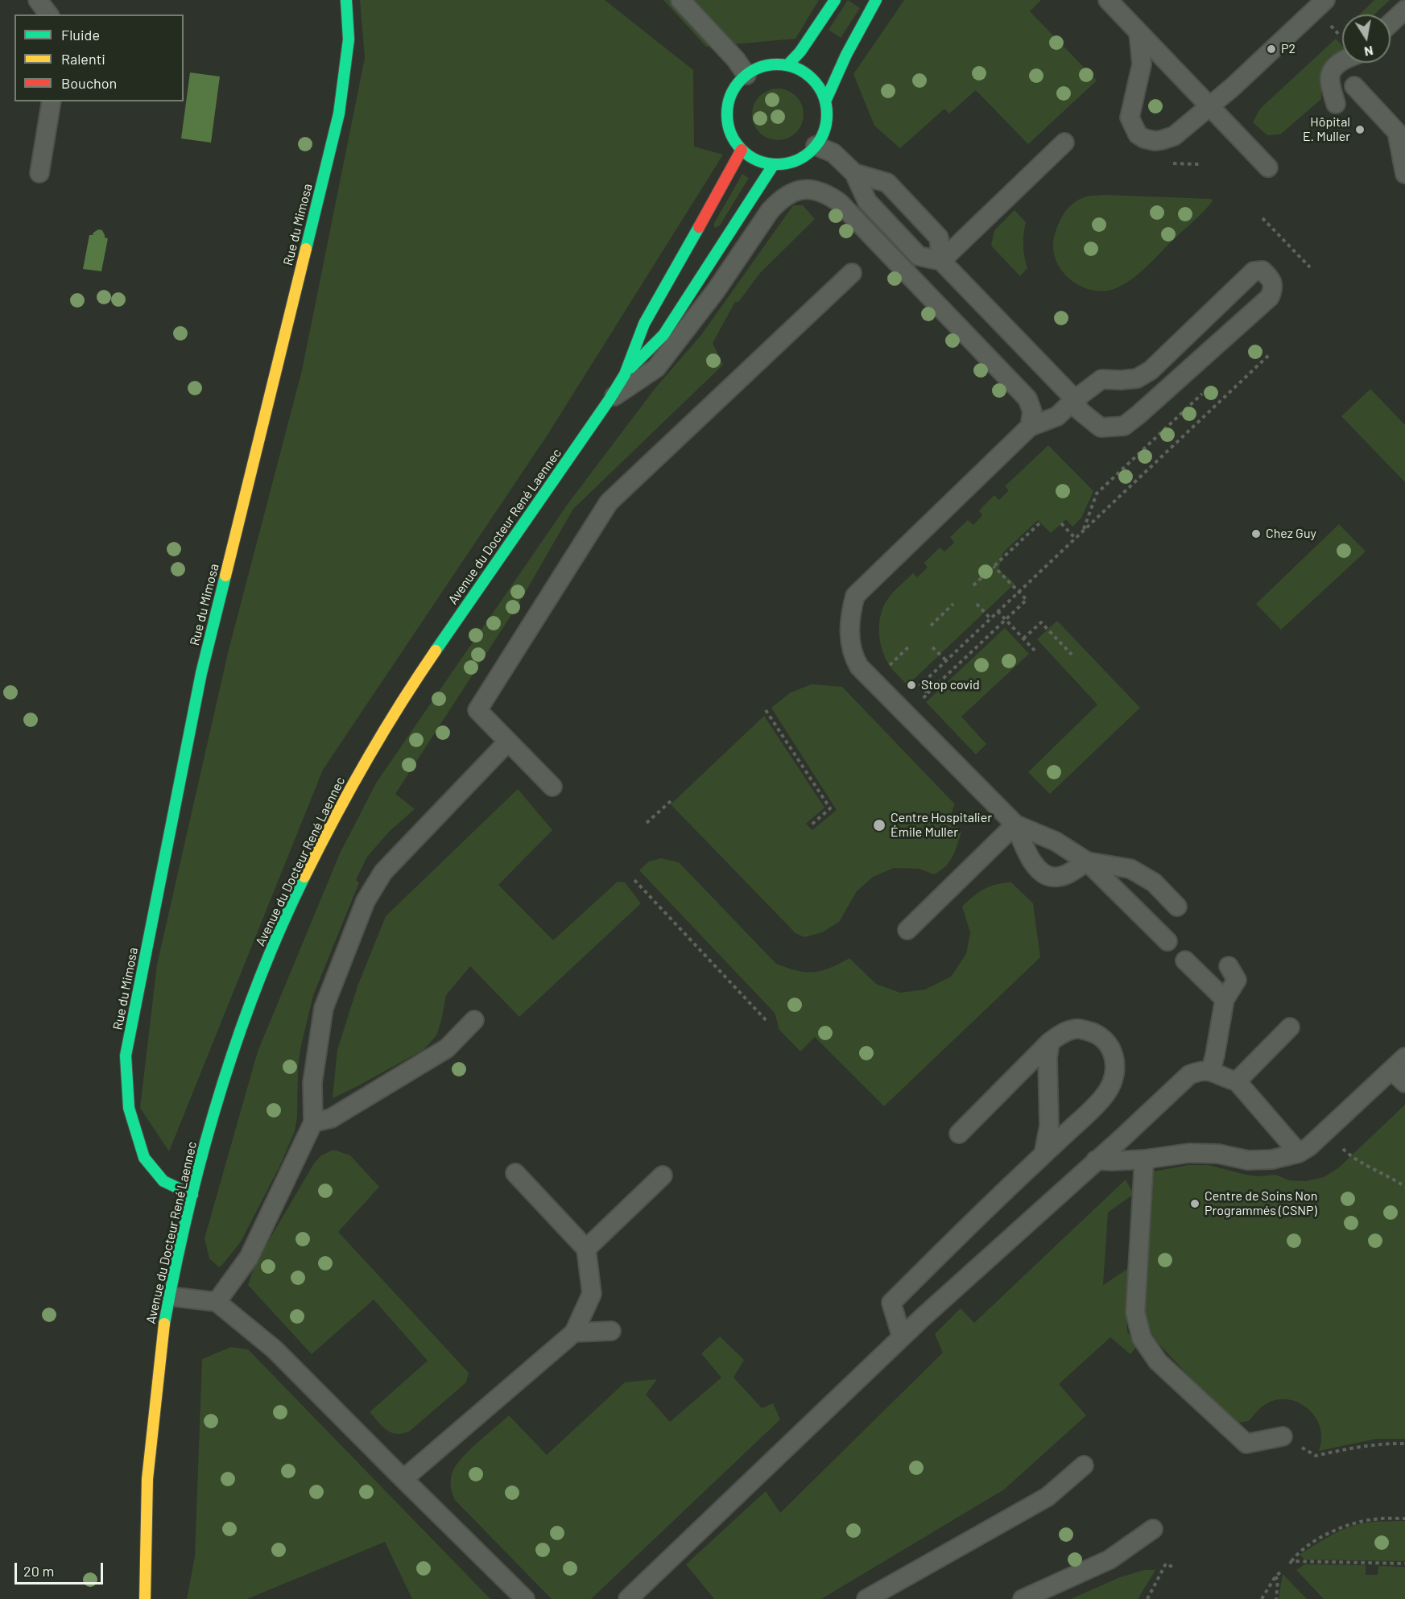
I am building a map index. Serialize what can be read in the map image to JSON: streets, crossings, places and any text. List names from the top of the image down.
{
  "streets": {
    "main road": ["Rue du Mimosa", "Avenue du Docteur René Laennec"]
  },
  "crossings": [
    ["Rue du Mimosa", "Avenue du Docteur René Laennec"]
  ],
  "places": [
    "P2",
    "Hôpital E. Muller",
    "Chez Guy",
    "Stop covid",
    "Centre Hospitalier Émile Muller",
    "Centre de Soins Non Programmés (CSNP)"
  ],
  "legend": ["Fluide", "Ralenti", "Bouchon"],
  "scale_bar": "20 m",
  "north": "bottom"
}
